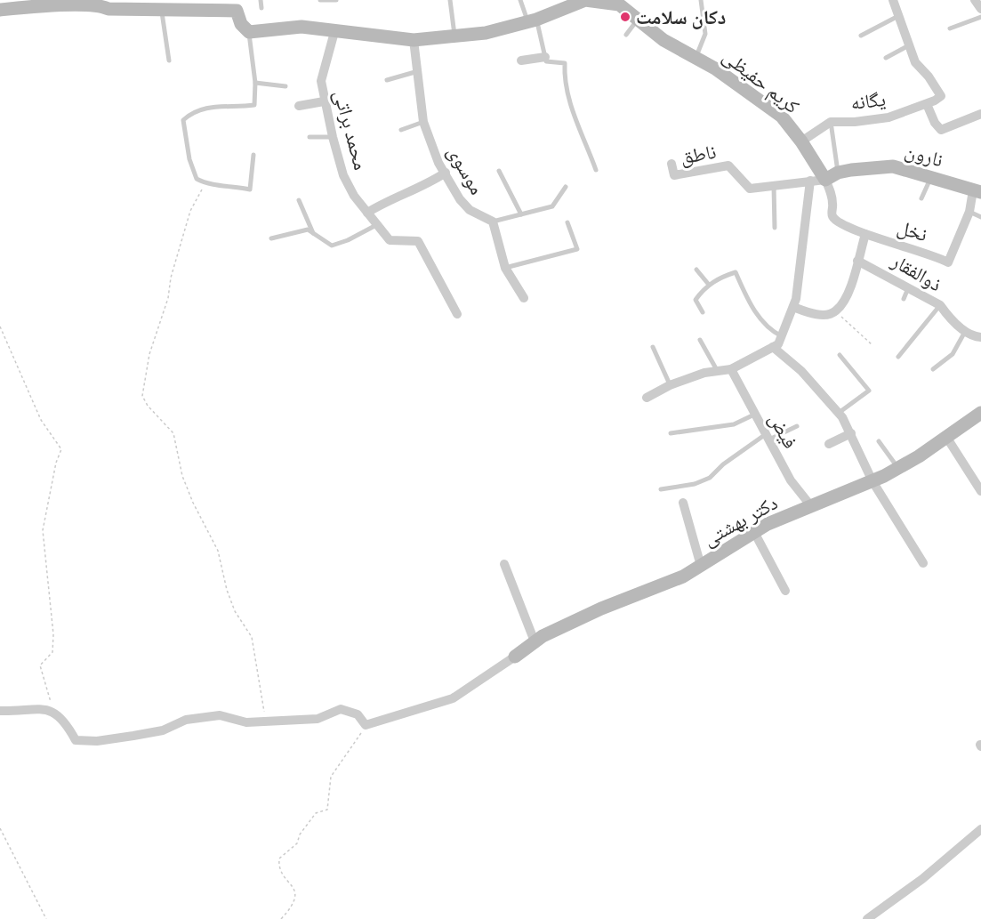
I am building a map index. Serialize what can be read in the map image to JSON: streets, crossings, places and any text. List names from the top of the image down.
{
  "streets": {
    "street": [
      "کریم حفیظی",
      "یگانه",
      "محمد براتی",
      "ناطق",
      "نارون",
      "موسوی",
      "نخل",
      "ذوالفقار",
      "فیض",
      "دکتر بهشتی"
    ]
  },
  "crossings": [
    ["کریم حفیظی", "یگانه"],
    ["کریم حفیظی", "محمد براتی"],
    ["کریم حفیظی", "ناطق"],
    ["کریم حفیظی", "نارون"],
    ["کریم حفیظی", "موسوی"],
    ["کریم حفیظی", "نخل"],
    ["ناطق", "نارون"],
    ["ناطق", "نخل"],
    ["نارون", "نخل"],
    ["فیض", "دکتر بهشتی"]
  ],
  "places": ["دکان سلامت"]
}
